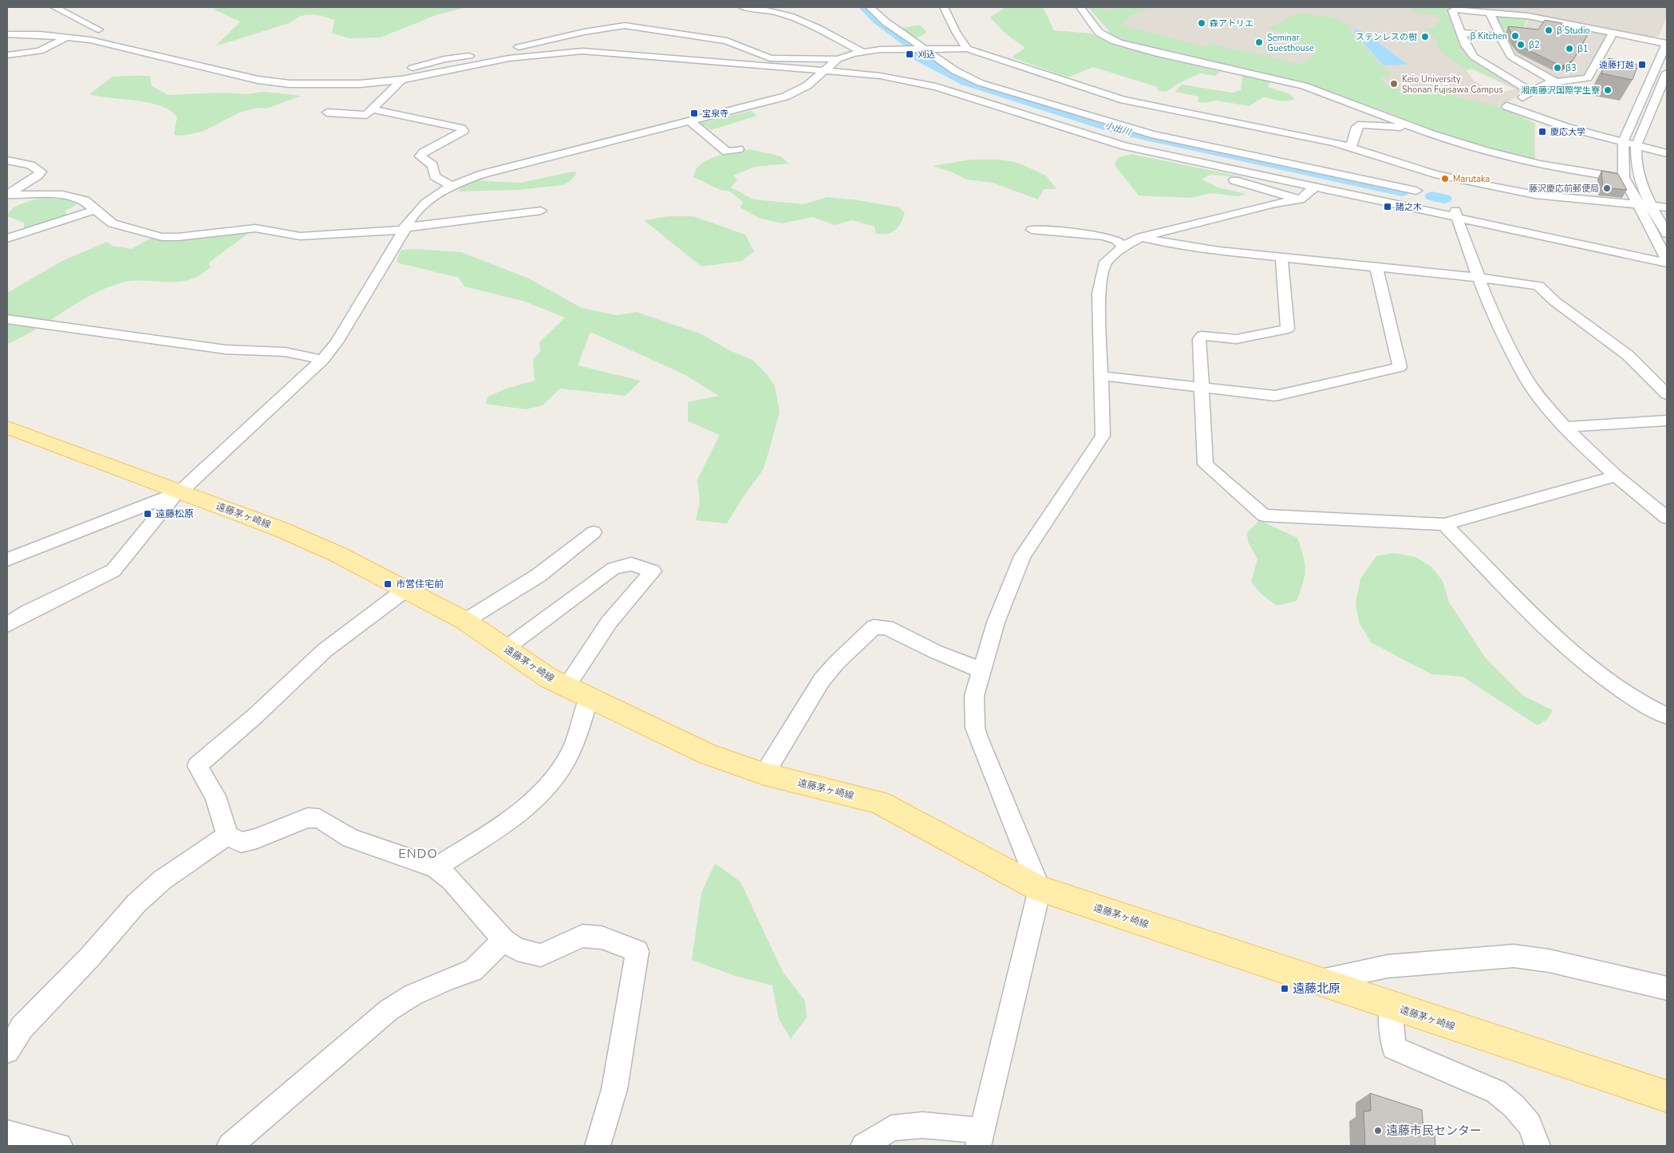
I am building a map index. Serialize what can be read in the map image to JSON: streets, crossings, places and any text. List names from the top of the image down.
{
  "streets": {
    "main road": ["遠藤茅ヶ崎線"]
  },
  "districts": ["ENDO"],
  "water": ["小出川"],
  "places": {
    "other": [
      "森アトリエ",
      "β Studio",
      "β Kitchen",
      "ステンレスの樹",
      "Seminar Guesthouse",
      "β2",
      "β1",
      "β3",
      "Keio University Shonan Fujisawa Campus",
      "湘南藤沢国際学生寮",
      "Marutaka",
      "藤沢慶応前郵便局",
      "遠藤市民センター"
    ],
    "transit": [
      "刈込",
      "遠藤打越",
      "宝泉寺",
      "慶応大学",
      "諸之木",
      "遠藤松原",
      "市営住宅前",
      "遠藤北原"
    ]
  }
}
